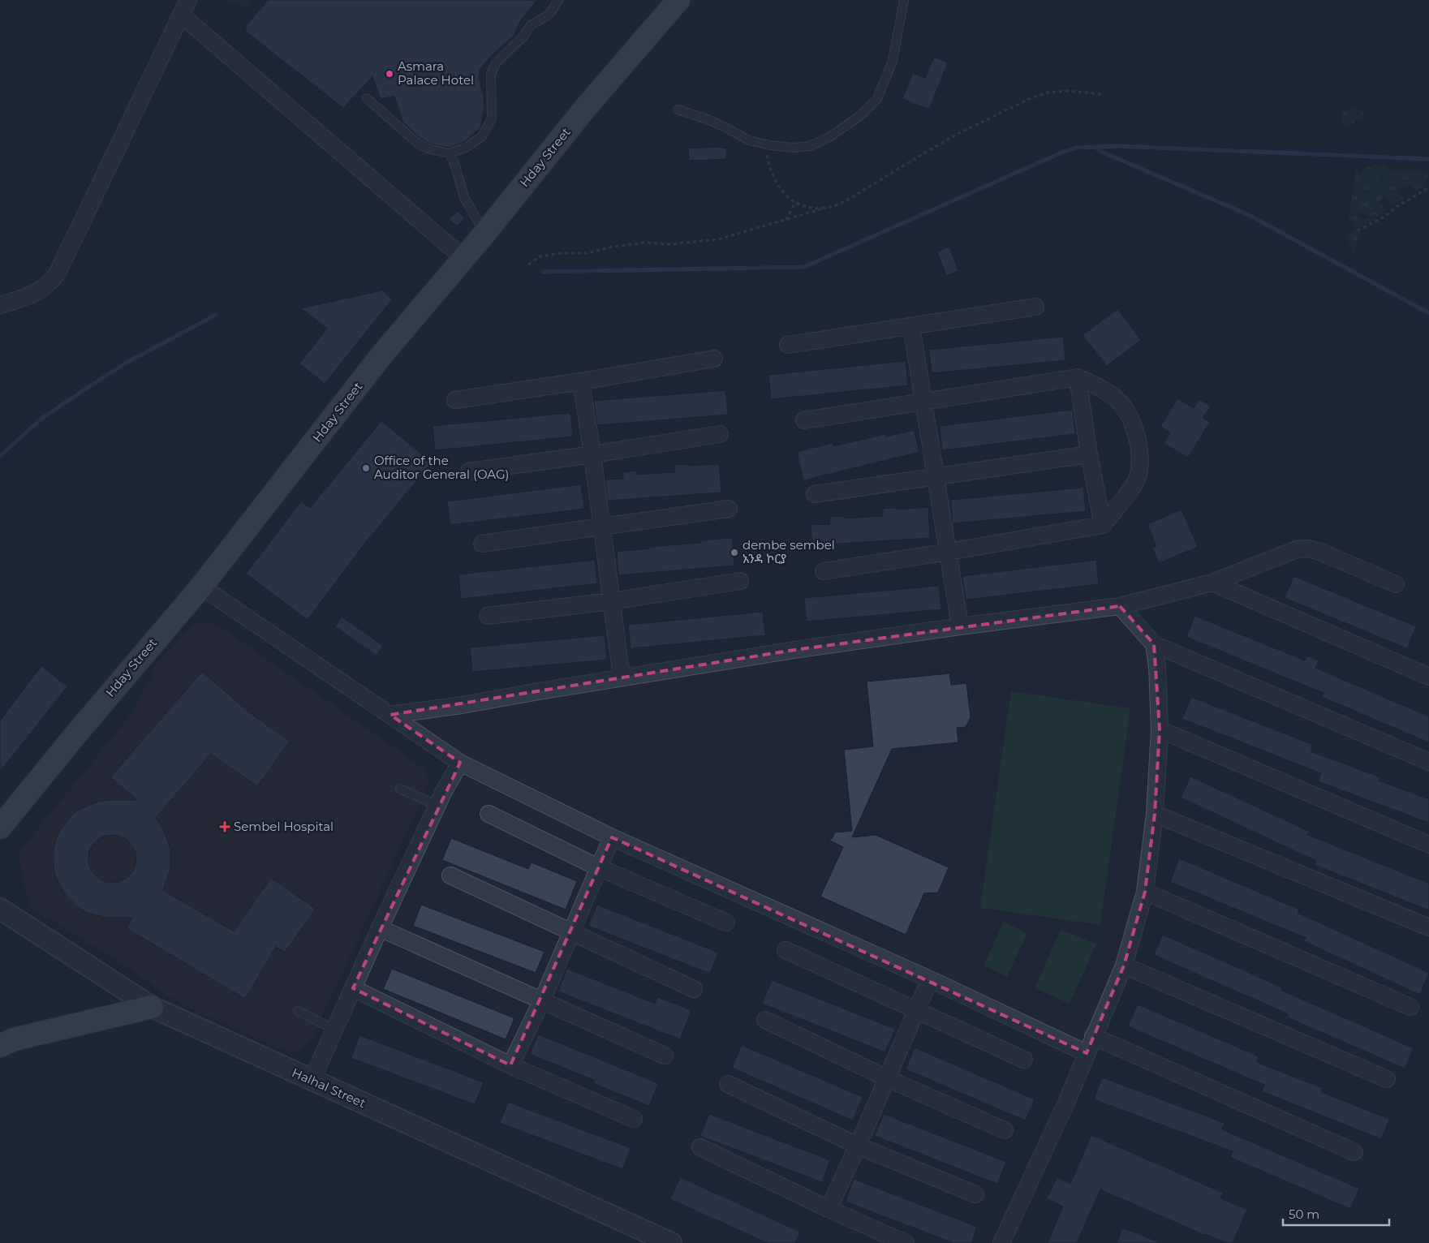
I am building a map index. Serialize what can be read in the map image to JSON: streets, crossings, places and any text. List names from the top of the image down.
{
  "streets": {
    "main road": ["Hday Street"],
    "street": ["Halhal Street"]
  },
  "places": {
    "other": ["Asmara Palace Hotel", "Office of the Auditor General (OAG)", "dembe sembel አንዳ ኮርያ"],
    "health": ["Sembel Hospital"]
  },
  "scale_bar": "50 m"
}
